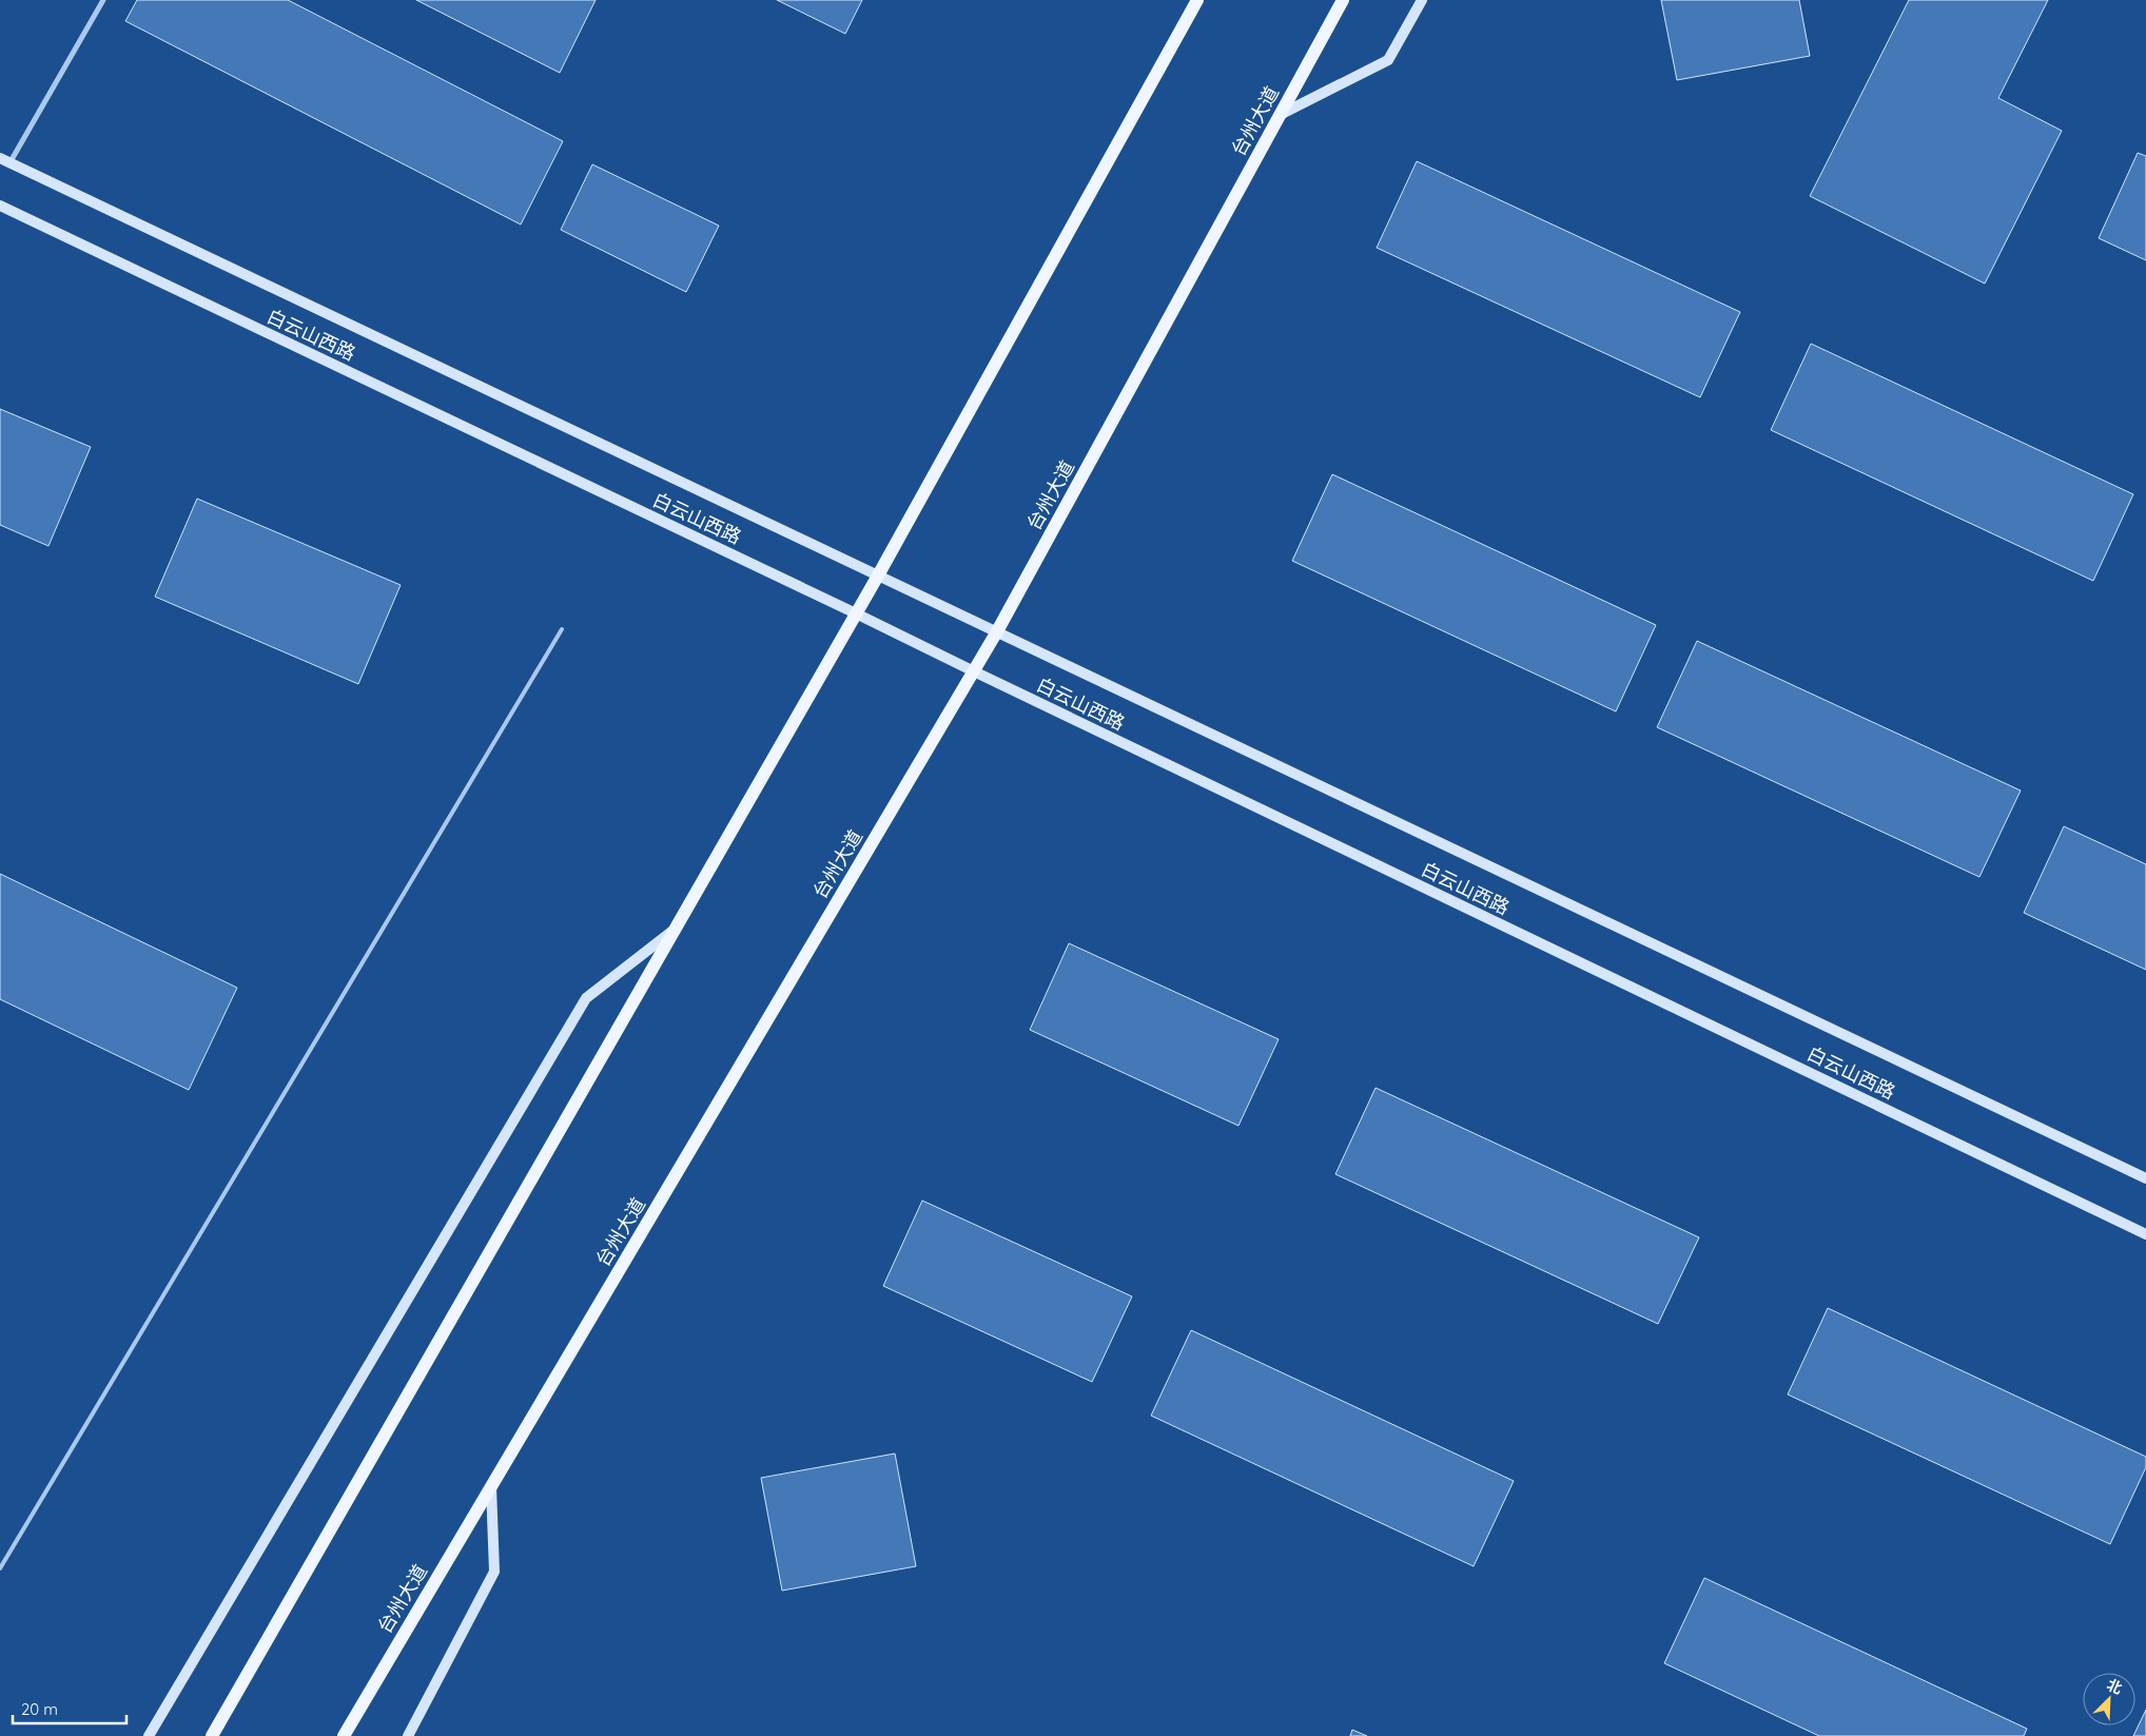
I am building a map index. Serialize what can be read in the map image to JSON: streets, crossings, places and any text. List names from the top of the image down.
{
  "streets": {
    "main road": ["台州大道", "白云山西路"]
  },
  "crossings": [
    ["台州大道", "白云山西路"]
  ],
  "scale_bar": "20 m",
  "north": "top right"
}
